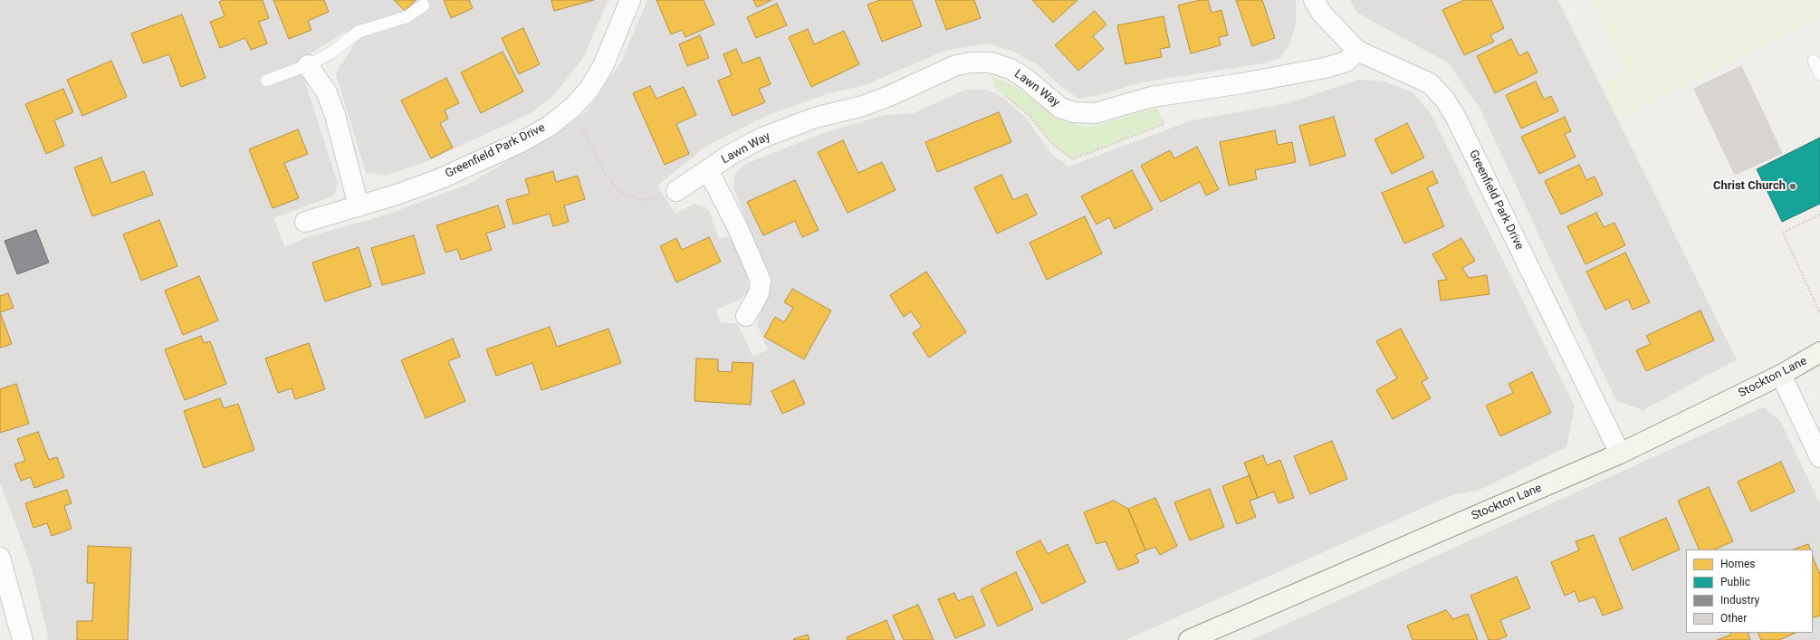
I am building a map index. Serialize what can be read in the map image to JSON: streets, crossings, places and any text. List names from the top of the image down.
{
  "streets": {
    "street": ["Lawn Way", "Greenfield Park Drive", "Stockton Lane"]
  },
  "crossings": [
    ["Lawn Way", "Greenfield Park Drive"],
    ["Greenfield Park Drive", "Stockton Lane"]
  ],
  "places": ["Christ Church"],
  "legend": [
    "Homes",
    "Public",
    "Industry",
    "Other"
  ]
}
